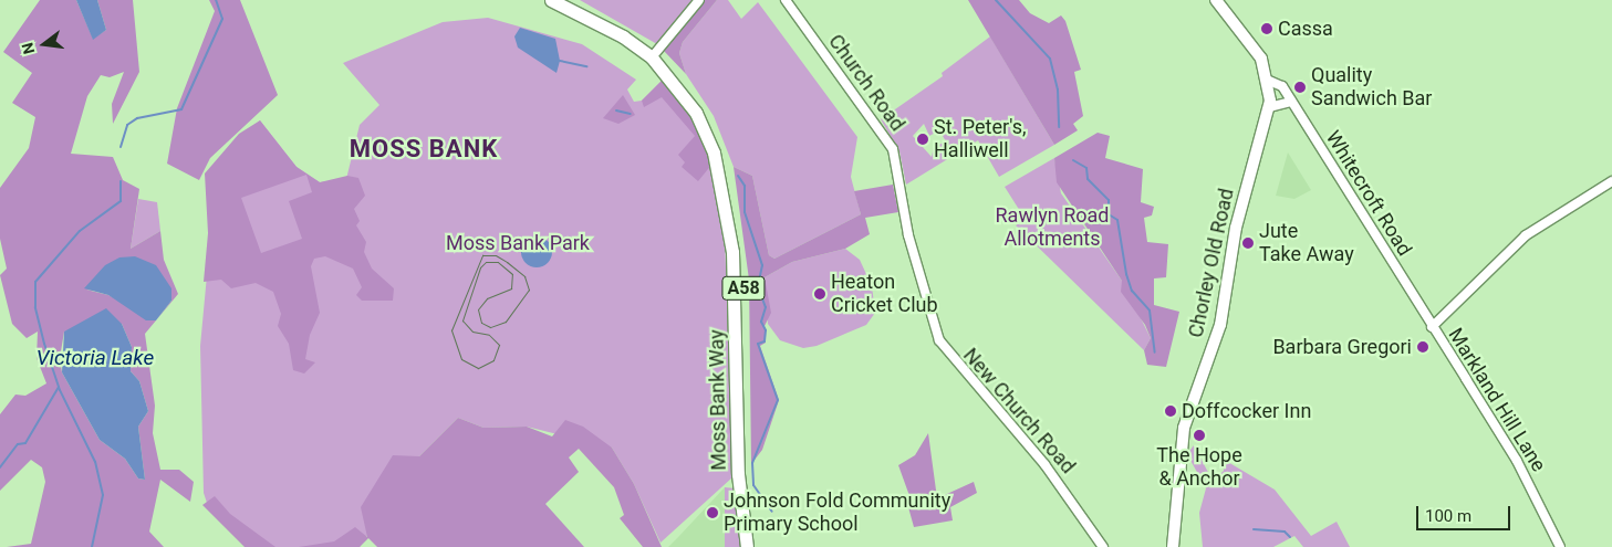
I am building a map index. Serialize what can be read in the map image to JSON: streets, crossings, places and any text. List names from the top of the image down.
{
  "streets": {
    "highway": ["A58", "Moss Bank Way"],
    "main road": ["Chorley Old Road"],
    "street": [
      "Church Road",
      "Whitecroft Road",
      "Markland Hill Lane",
      "New Church Road"
    ]
  },
  "crossings": [
    ["Church Road", "New Church Road"],
    ["Whitecroft Road", "Chorley Old Road"],
    ["Whitecroft Road", "Markland Hill Lane"]
  ],
  "districts": ["MOSS BANK"],
  "water": ["Victoria Lake"],
  "parks": ["Rawlyn Road Allotments", "Moss Bank Park"],
  "places": [
    "Cassa",
    "Quality Sandwich Bar",
    "St. Peter's, Halliwell",
    "Jute Take Away",
    "Heaton Cricket Club",
    "Barbara Gregori",
    "Doffcocker Inn",
    "The Hope & Anchor",
    "Johnson Fold Community Primary School"
  ],
  "scale_bar": "100 m",
  "north": "left"
}
